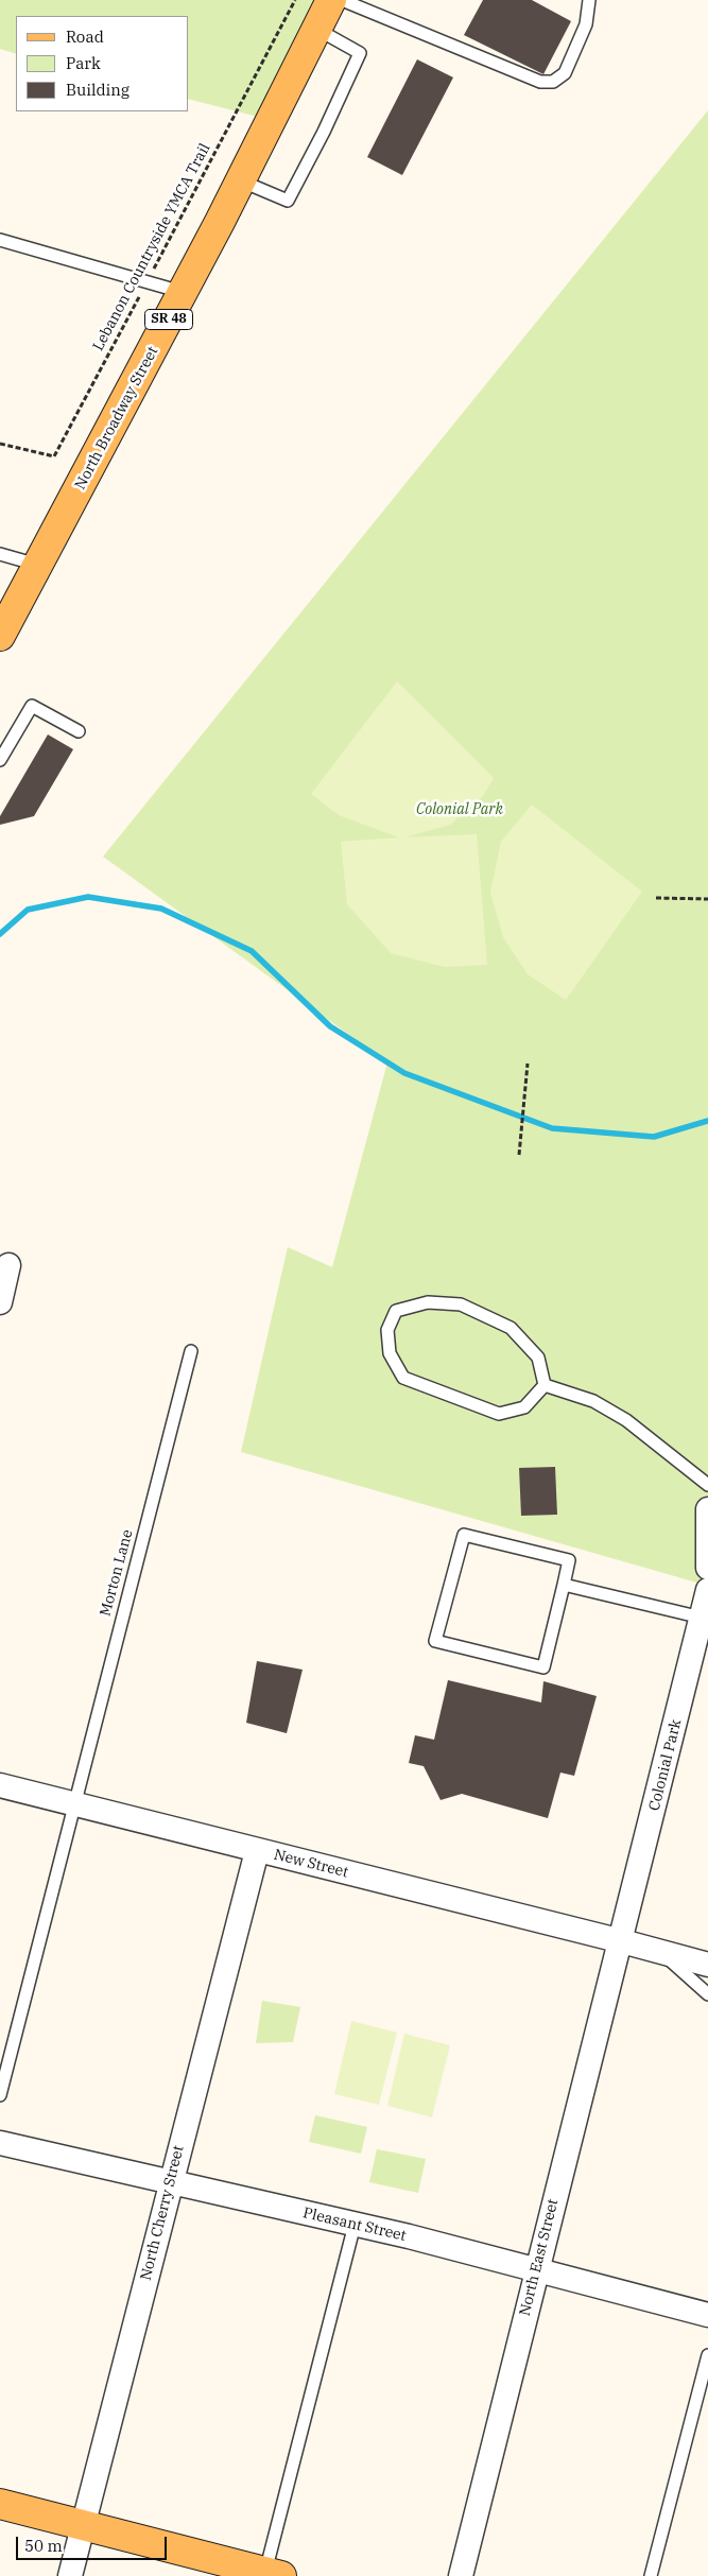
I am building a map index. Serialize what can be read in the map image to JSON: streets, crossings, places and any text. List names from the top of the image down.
{
  "streets": {
    "main road": ["SR 48", "North Broadway Street"],
    "street": [
      "Colonial Park",
      "New Street",
      "North Cherry Street",
      "Pleasant Street",
      "North East Street"
    ],
    "lane": ["Morton Lane"],
    "path": ["Lebanon Countryside YMCA Trail"]
  },
  "crossings": [
    ["Morton Lane", "New Street"],
    ["Colonial Park", "New Street"],
    ["Colonial Park", "North East Street"],
    ["New Street", "North Cherry Street"],
    ["New Street", "North East Street"],
    ["North Cherry Street", "Pleasant Street"],
    ["Pleasant Street", "North East Street"]
  ],
  "parks": ["Colonial Park"],
  "legend": ["Road", "Park", "Building"],
  "scale_bar": "50 m"
}
